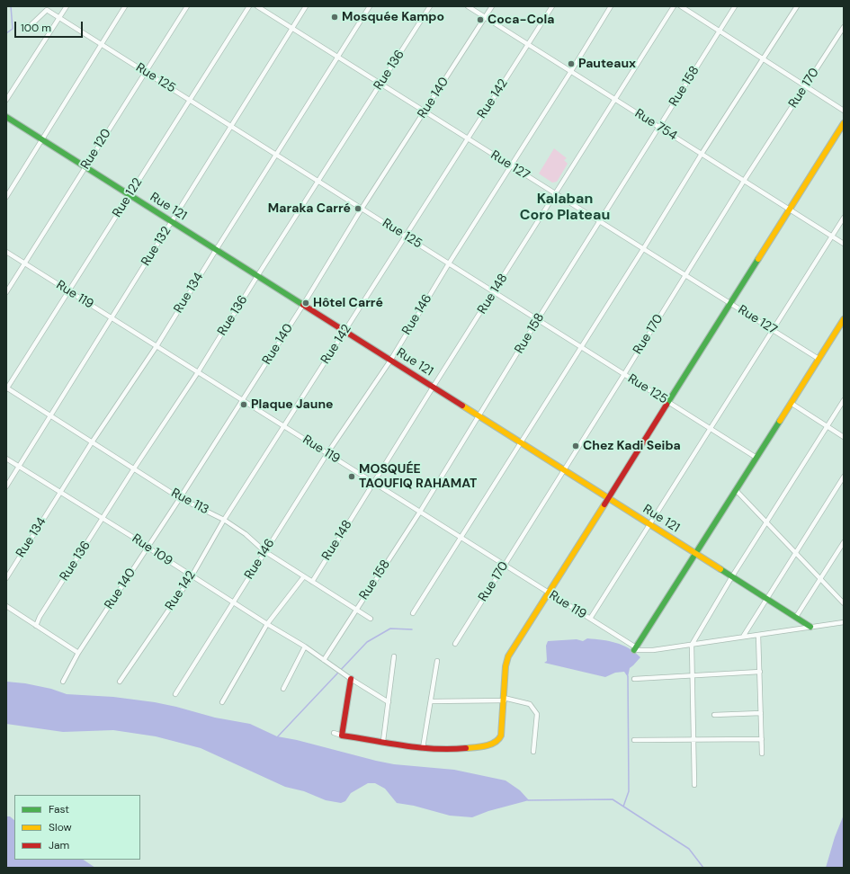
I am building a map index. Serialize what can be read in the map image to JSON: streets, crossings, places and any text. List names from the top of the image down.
{
  "streets": {
    "street": [
      "Rue 136",
      "Rue 125",
      "Rue 158",
      "Rue 170",
      "Rue 140",
      "Rue 142",
      "Rue 754",
      "Rue 120",
      "Rue 127",
      "Rue 122",
      "Rue 121",
      "Rue 132",
      "Rue 134",
      "Rue 148",
      "Rue 119",
      "Rue 146",
      "Rue 113",
      "Rue 109"
    ]
  },
  "crossings": [
    ["Rue 136", "Rue 125"],
    ["Rue 136", "Rue 127"],
    ["Rue 136", "Rue 121"],
    ["Rue 136", "Rue 119"],
    ["Rue 136", "Rue 113"],
    ["Rue 136", "Rue 109"],
    ["Rue 125", "Rue 158"],
    ["Rue 125", "Rue 170"],
    ["Rue 125", "Rue 140"],
    ["Rue 125", "Rue 142"],
    ["Rue 125", "Rue 120"],
    ["Rue 125", "Rue 122"],
    ["Rue 125", "Rue 132"],
    ["Rue 125", "Rue 134"],
    ["Rue 125", "Rue 148"],
    ["Rue 125", "Rue 146"],
    ["Rue 158", "Rue 754"],
    ["Rue 158", "Rue 127"],
    ["Rue 158", "Rue 121"],
    ["Rue 158", "Rue 119"],
    ["Rue 158", "Rue 113"],
    ["Rue 158", "Rue 109"],
    ["Rue 170", "Rue 754"],
    ["Rue 170", "Rue 127"],
    ["Rue 170", "Rue 121"],
    ["Rue 170", "Rue 119"],
    ["Rue 140", "Rue 754"],
    ["Rue 140", "Rue 127"],
    ["Rue 140", "Rue 121"],
    ["Rue 140", "Rue 119"],
    ["Rue 140", "Rue 113"],
    ["Rue 140", "Rue 109"],
    ["Rue 142", "Rue 754"],
    ["Rue 142", "Rue 127"],
    ["Rue 142", "Rue 121"],
    ["Rue 142", "Rue 119"],
    ["Rue 142", "Rue 113"],
    ["Rue 142", "Rue 109"],
    ["Rue 754", "Rue 148"],
    ["Rue 754", "Rue 146"],
    ["Rue 120", "Rue 121"],
    ["Rue 120", "Rue 119"],
    ["Rue 127", "Rue 132"],
    ["Rue 127", "Rue 134"],
    ["Rue 127", "Rue 148"],
    ["Rue 127", "Rue 146"],
    ["Rue 122", "Rue 121"],
    ["Rue 122", "Rue 119"],
    ["Rue 122", "Rue 113"],
    ["Rue 121", "Rue 132"],
    ["Rue 121", "Rue 134"],
    ["Rue 121", "Rue 148"],
    ["Rue 121", "Rue 146"],
    ["Rue 132", "Rue 119"],
    ["Rue 132", "Rue 113"],
    ["Rue 132", "Rue 109"],
    ["Rue 134", "Rue 119"],
    ["Rue 134", "Rue 113"],
    ["Rue 134", "Rue 109"],
    ["Rue 148", "Rue 119"],
    ["Rue 148", "Rue 113"],
    ["Rue 119", "Rue 146"],
    ["Rue 146", "Rue 113"],
    ["Rue 146", "Rue 109"]
  ],
  "districts": ["Kalaban Coro Plateau"],
  "places": [
    "Mosquée Kampo",
    "Coca-Cola",
    "Pauteaux",
    "Maraka Carré",
    "Hôtel Carré",
    "Plaque Jaune",
    "Chez Kadi Seiba",
    "MOSQUÉE TAOUFIQ RAHAMAT"
  ],
  "legend": ["Fast", "Slow", "Jam"],
  "scale_bar": "100 m"
}
